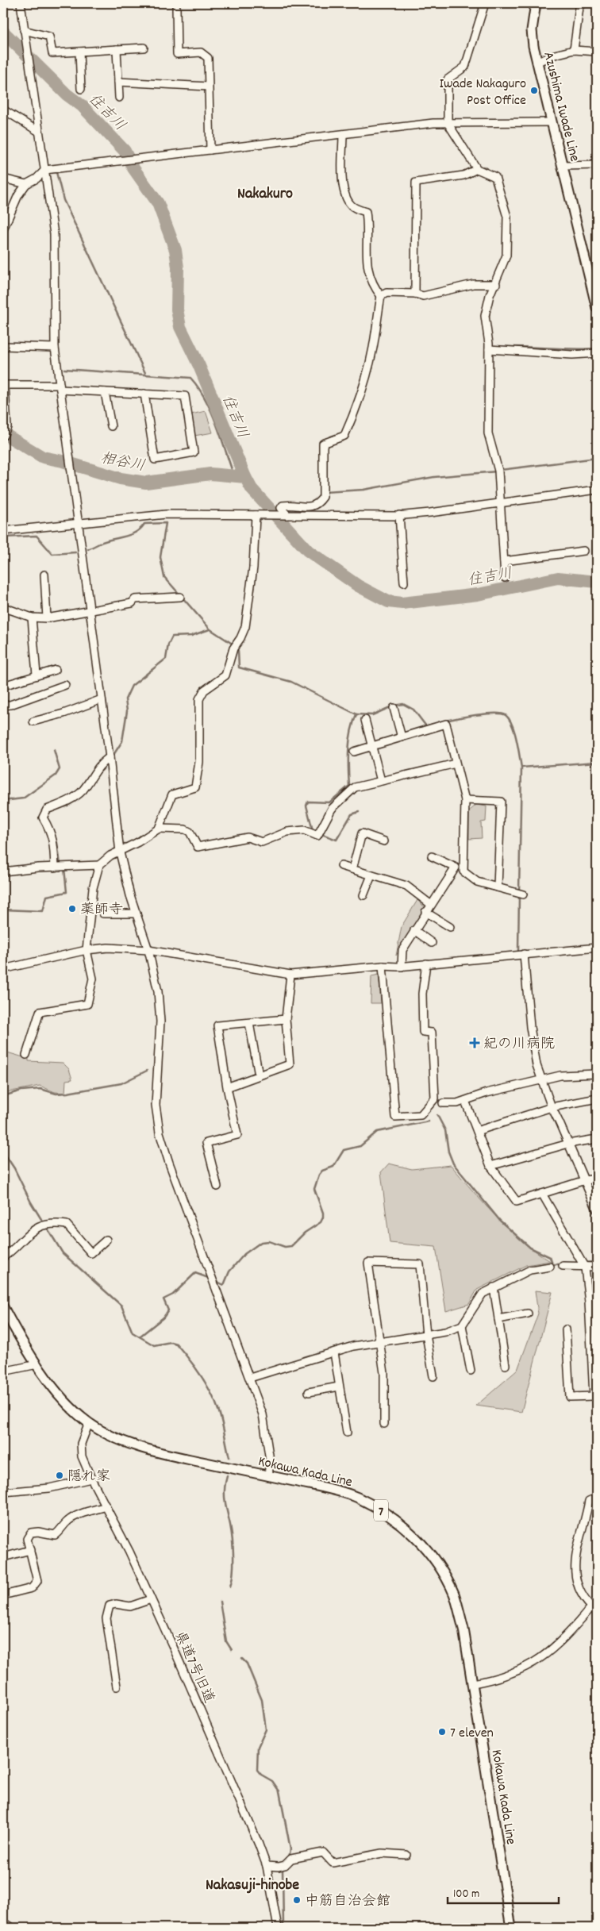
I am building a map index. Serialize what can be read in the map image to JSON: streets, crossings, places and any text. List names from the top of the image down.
{
  "streets": {
    "main road": ["Azushima Iwade Line", "Kokawa Kada Line", "7"],
    "street": ["県道7号旧道"]
  },
  "crossings": [
    ["Kokawa Kada Line", "県道7号旧道"]
  ],
  "districts": ["Nakakuro", "Nakasuji-hinobe"],
  "water": ["住吉川", "相谷川"],
  "places": {
    "other": [
      "Iwade Nakaguro Post Office",
      "薬師寺",
      "隠れ家",
      "7 eleven",
      "中筋自治会館"
    ],
    "health": ["紀の川病院"]
  },
  "scale_bar": "100 m"
}
